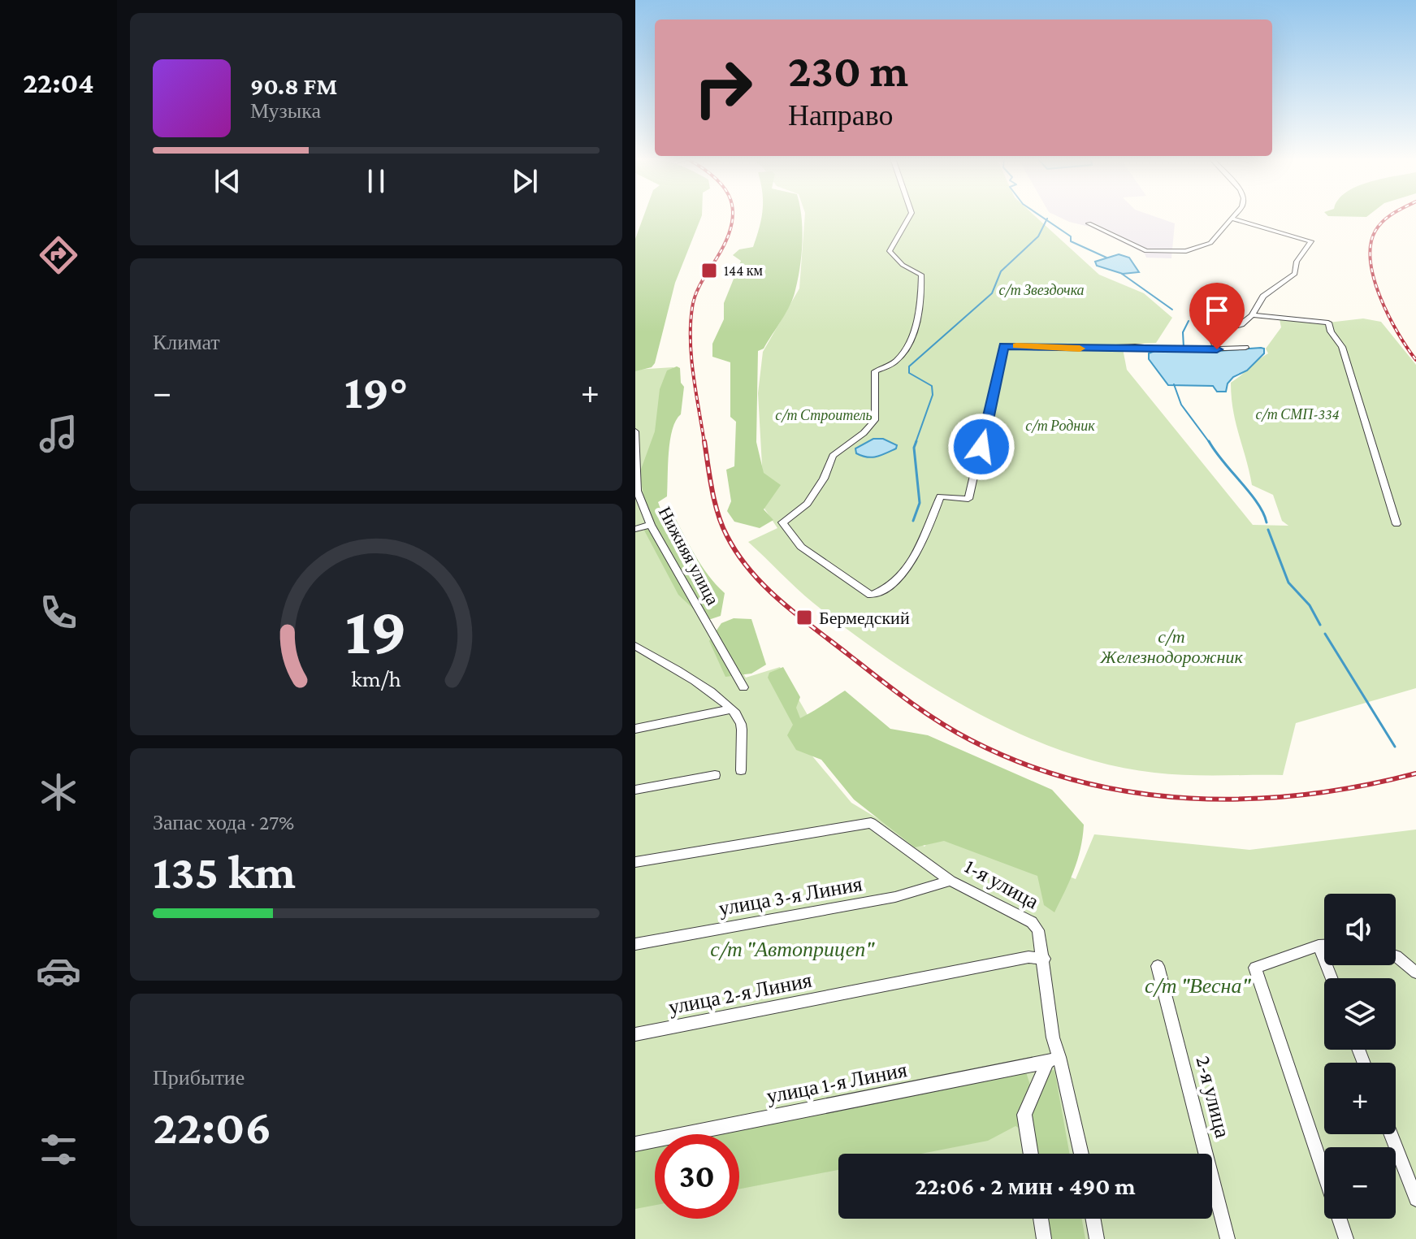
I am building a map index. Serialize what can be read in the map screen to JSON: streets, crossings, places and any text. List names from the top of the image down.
{
  "streets": {
    "street": [
      "Нижняя улица",
      "1-я улица",
      "улица 3-я Линия",
      "улица 2-я Линия",
      "улица 1-я Линия",
      "2-я улица"
    ]
  },
  "crossings": [
    ["1-я улица", "улица 3-я Линия"],
    ["1-я улица", "улица 2-я Линия"],
    ["1-я улица", "улица 1-я Линия"]
  ],
  "parks": [
    "с/т Звездочка",
    "с/т СМП-334",
    "с/т Строитель",
    "с/т Родник",
    "с/т Железнодорожник",
    "с/т \"Автоприцеп\"",
    "с/т \"Весна\""
  ],
  "places": {
    "transit": ["144 км", "Бермедский"]
  },
  "page": {
    "tabs": "22:04",
    "turn": ["230 m", "Направо"],
    "song": ["90.8 FM", "Музыка"],
    "tile": [
      "Климат",
      ["Запас хода · 27%", "135 km"],
      ["Прибытие", "22:06"]
    ],
    "heat": ["−", "19°", "+"],
    "map_buttons": ["+", "−"],
    "limit": "30",
    "trip": "22:06 · 2 мин · 490 m",
    "gauge": ["19", "km/h"]
  }
}
